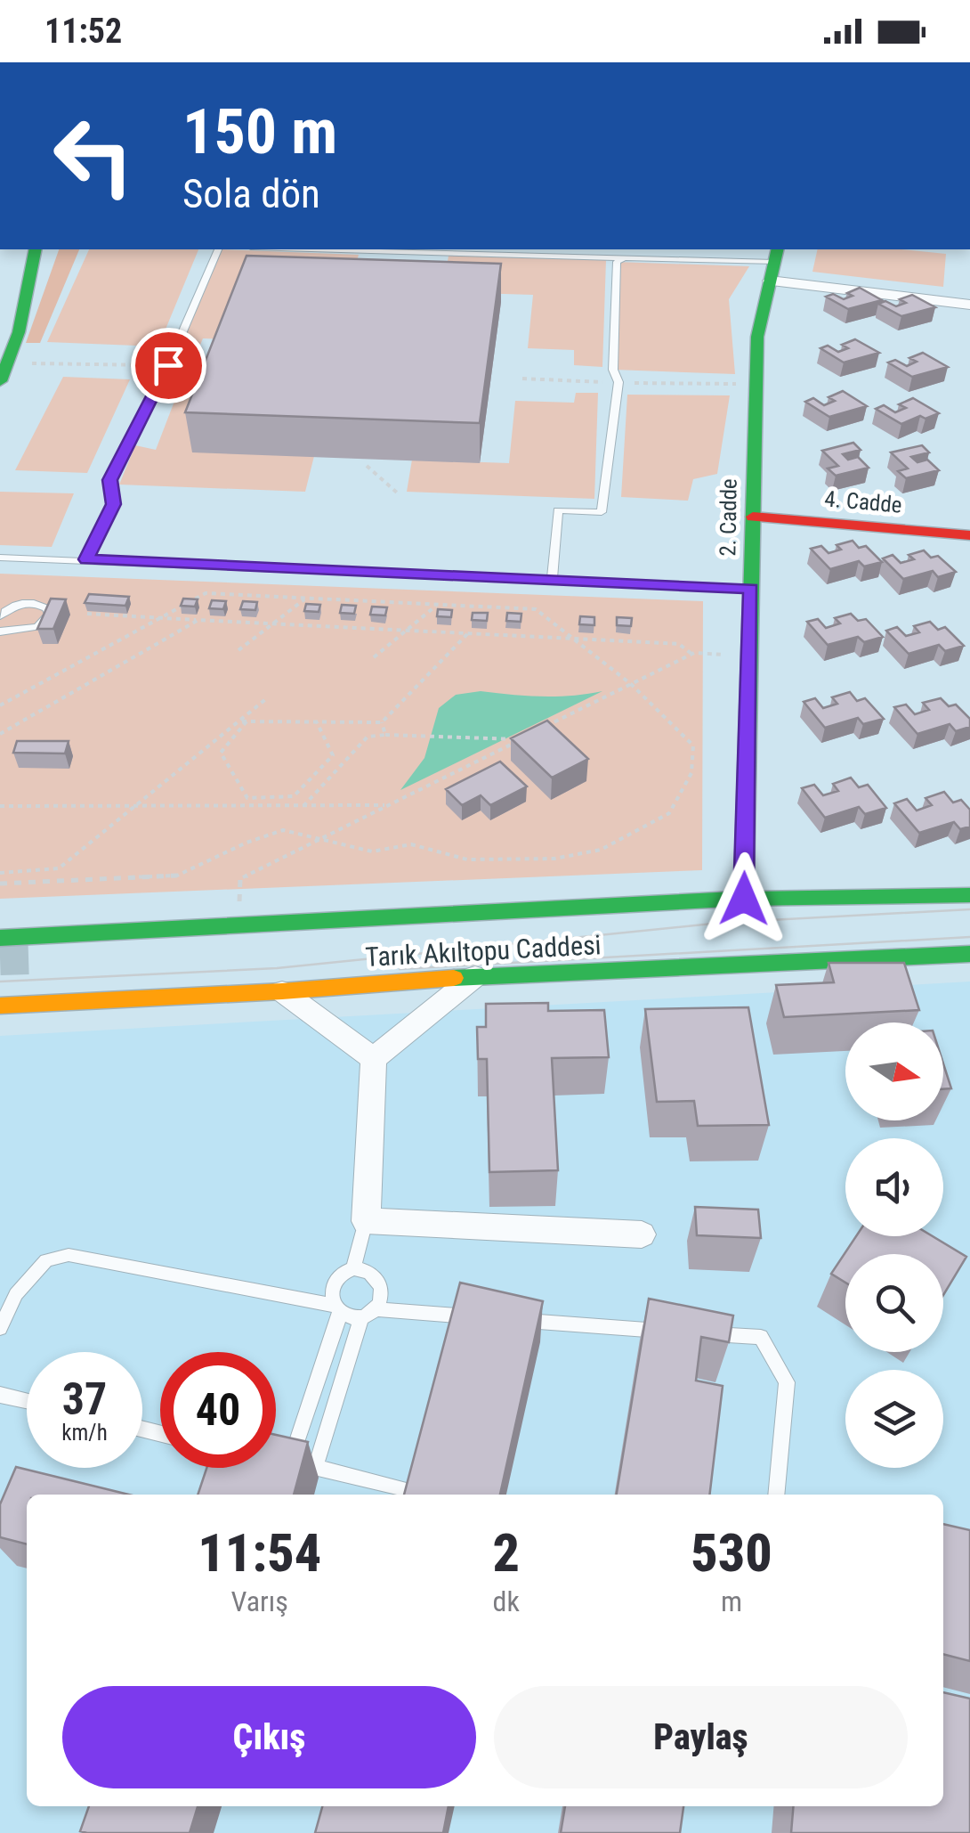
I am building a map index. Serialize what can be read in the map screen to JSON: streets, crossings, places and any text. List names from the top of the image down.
{
  "streets": {
    "main road": ["4. Cadde", "2. Cadde", "Tarık Akıltopu Caddesi"]
  },
  "crossings": [
    ["4. Cadde", "2. Cadde"],
    ["2. Cadde", "Tarık Akıltopu Caddesi"]
  ],
  "north": "right",
  "page": {
    "status": "11:52",
    "turn": ["150 m", "Sola dön"],
    "speed": "37 km/h",
    "limit": "40",
    "eta": [
      "11:54",
      "Varış",
      "2",
      "dk",
      "530",
      "m"
    ],
    "buttons": ["Çıkış", "Paylaş"]
  }
}
